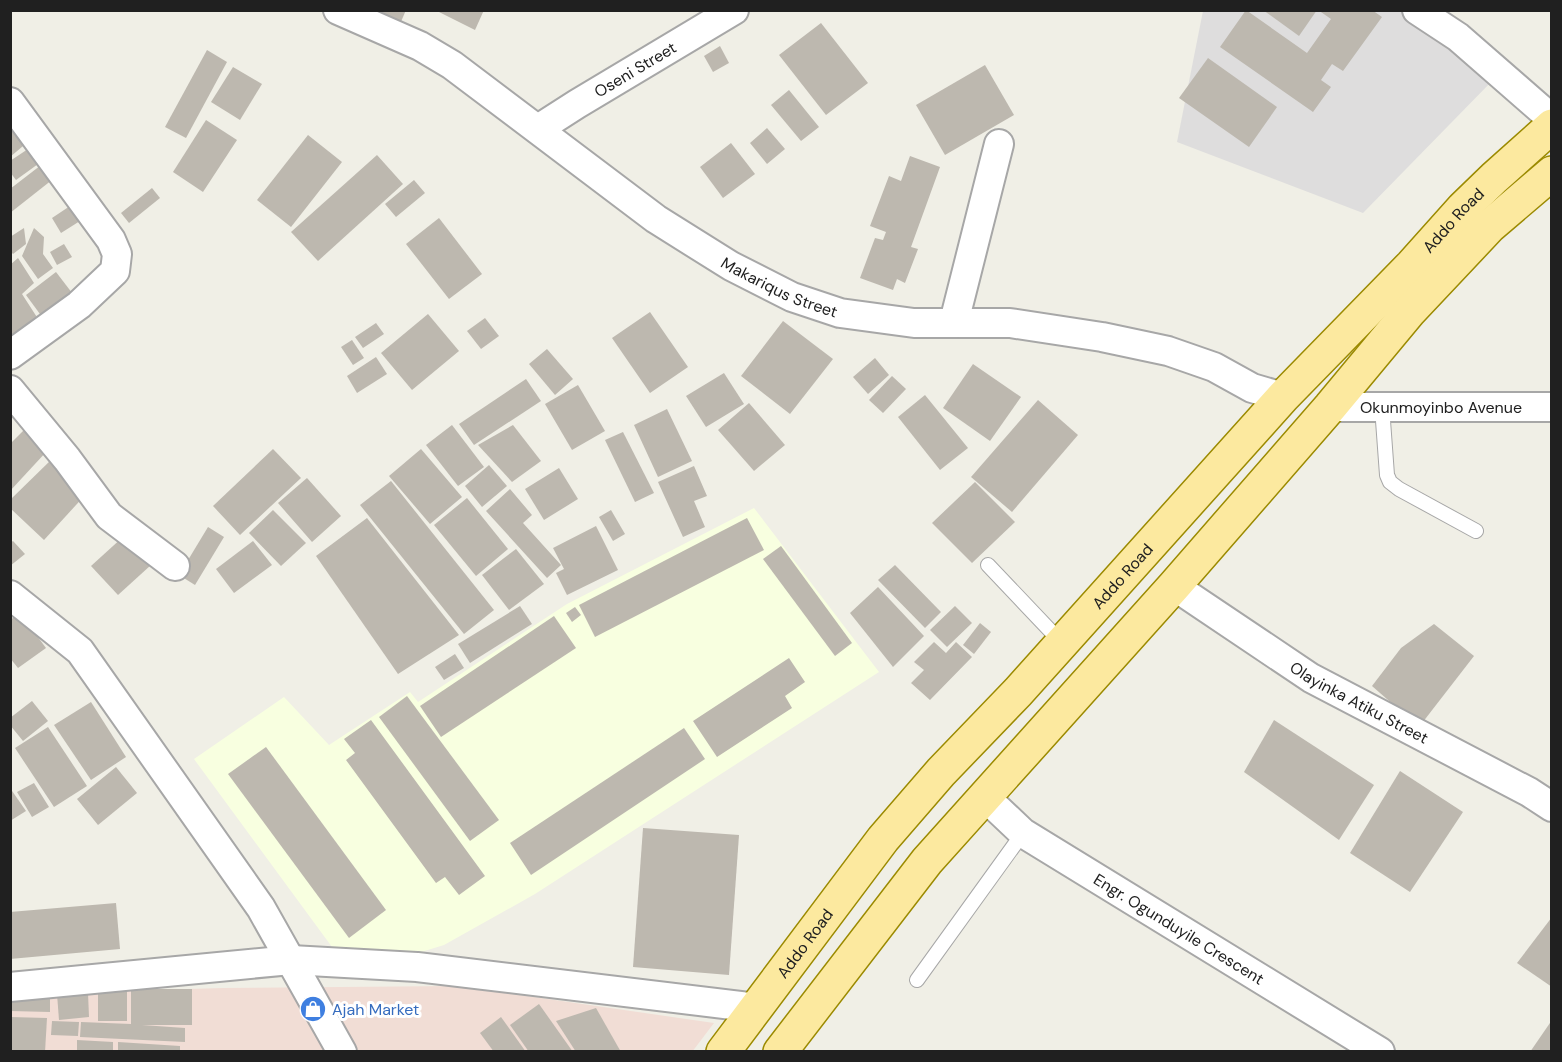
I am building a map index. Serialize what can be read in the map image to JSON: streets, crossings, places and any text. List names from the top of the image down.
{
  "streets": {
    "main road": ["Addo Road"],
    "street": [
      "Oseni Street",
      "Makariqus Street",
      "Okunmoyinbo Avenue",
      "Olayinka Atiku Street",
      "Engr. Ogunduyile Crescent"
    ]
  },
  "crossings": [
    ["Oseni Street", "Makariqus Street"],
    ["Addo Road", "Makariqus Street"],
    ["Addo Road", "Okunmoyinbo Avenue"],
    ["Addo Road", "Olayinka Atiku Street"],
    ["Addo Road", "Engr. Ogunduyile Crescent"]
  ],
  "places": {
    "shop": ["Ajah Market"]
  }
}
